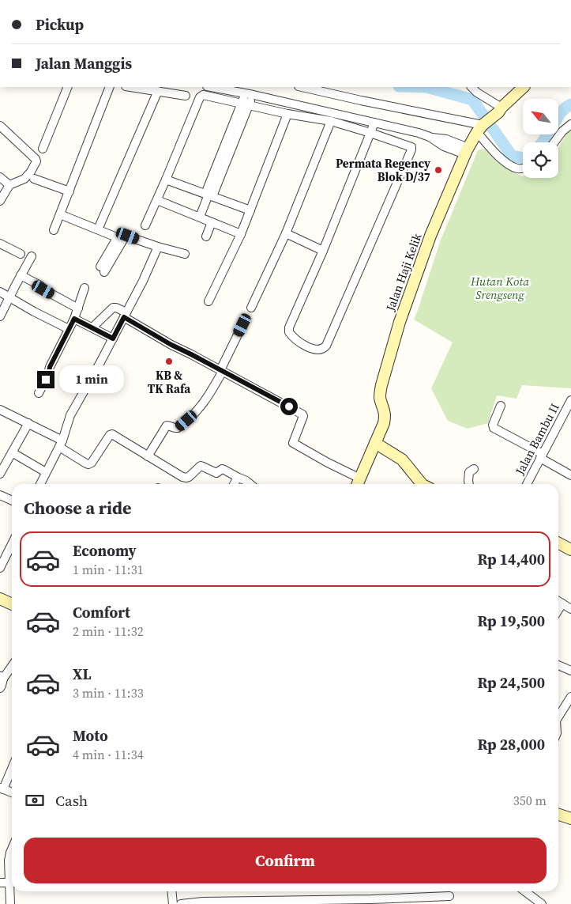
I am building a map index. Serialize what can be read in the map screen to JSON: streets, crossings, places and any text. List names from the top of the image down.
{
  "streets": {
    "street": ["Jalan Haji Kelik", "Jalan Bambu II"]
  },
  "parks": ["Hutan Kota Srengseng"],
  "places": ["Permata Regency Blok D/37", "KB & TK Rafa"],
  "north": "top left",
  "page": {
    "banner": ["Pickup", "Jalan Manggis"],
    "bubble": "1 min",
    "heading": "Choose a ride",
    "list": [
      {
        "name": "Economy",
        "note": "1 min · 11:31",
        "value": "Rp 14,400"
      },
      {
        "name": "Comfort",
        "note": "2 min · 11:32",
        "value": "Rp 19,500"
      },
      {
        "name": "XL",
        "note": "3 min · 11:33",
        "value": "Rp 24,500"
      },
      {
        "name": "Moto",
        "note": "4 min · 11:34",
        "value": "Rp 28,000"
      }
    ],
    "pay": ["Cash", "350 m"],
    "buttons": "Confirm"
  }
}
